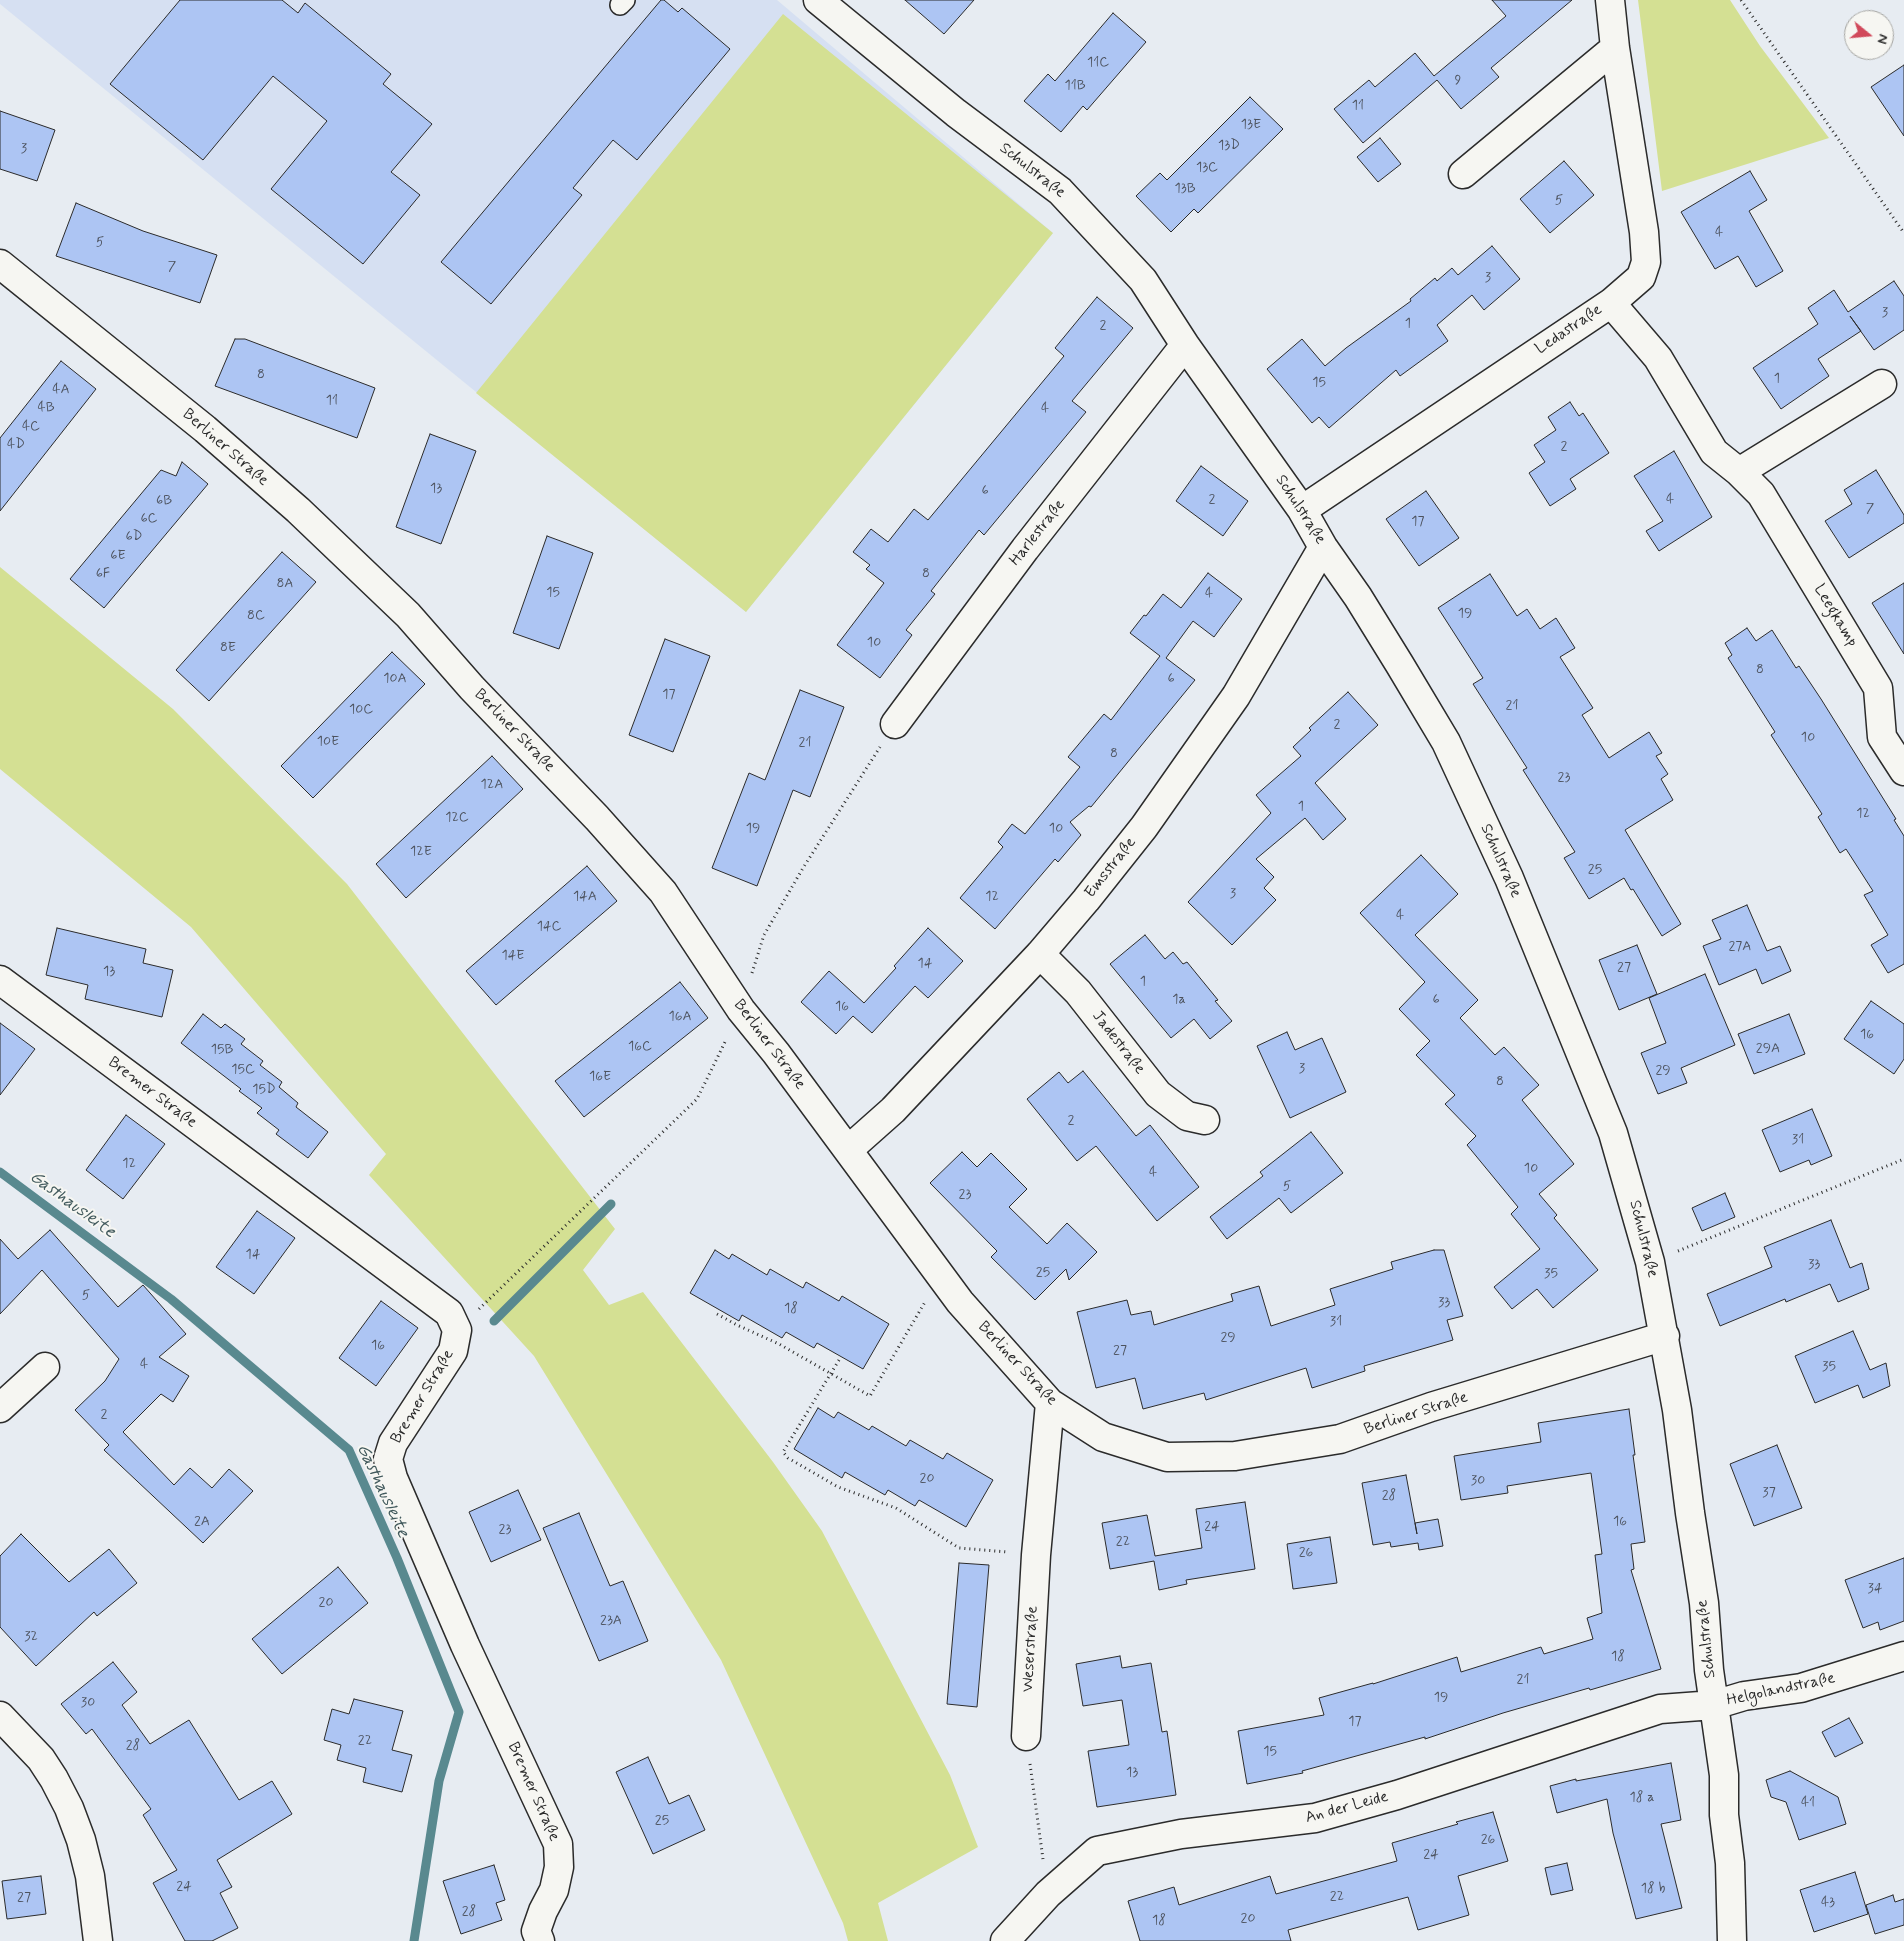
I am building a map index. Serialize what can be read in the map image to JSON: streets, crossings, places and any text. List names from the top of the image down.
{
  "streets": {
    "street": [
      "Schulstraße",
      "Ledastraße",
      "Berliner Straße",
      "Harlestraße",
      "Leegkamp",
      "Emsstraße",
      "Jadestraße",
      "Bremer Straße",
      "Weserstraße",
      "Helgolandstraße",
      "An der Leide"
    ]
  },
  "crossings": [
    ["Schulstraße", "Ledastraße"],
    ["Schulstraße", "Berliner Straße"],
    ["Schulstraße", "Harlestraße"],
    ["Schulstraße", "Emsstraße"],
    ["Schulstraße", "Helgolandstraße"],
    ["Schulstraße", "An der Leide"],
    ["Ledastraße", "Leegkamp"],
    ["Berliner Straße", "Emsstraße"],
    ["Berliner Straße", "Weserstraße"],
    ["Emsstraße", "Jadestraße"],
    ["Helgolandstraße", "An der Leide"]
  ],
  "water": ["Gasthausleite"],
  "house_numbers": [
    "11C",
    "9",
    "11B",
    "11",
    "13E",
    "13D",
    "3",
    "13C",
    "13B",
    "5",
    "4",
    "5",
    "7",
    "3",
    "3",
    "1",
    "2",
    "8",
    "1",
    "15",
    "4A",
    "11",
    "4B",
    "4",
    "4C",
    "4D",
    "2",
    "13",
    "6",
    "2",
    "4",
    "6B",
    "7",
    "6C",
    "17",
    "6D",
    "6E",
    "6F",
    "8",
    "8A",
    "15",
    "4",
    "19",
    "8C",
    "10",
    "8E",
    "8",
    "10A",
    "6",
    "17",
    "21",
    "10C",
    "2",
    "10",
    "10E",
    "21",
    "8",
    "23",
    "12A",
    "1",
    "12",
    "12C",
    "19",
    "10",
    "12E",
    "25",
    "3",
    "14A",
    "12",
    "4",
    "14C",
    "27A",
    "14E",
    "14",
    "27",
    "13",
    "1",
    "1a",
    "6",
    "16",
    "16A",
    "16",
    "16C",
    "29A",
    "15B",
    "3",
    "15C",
    "29",
    "16E",
    "8",
    "15D",
    "2",
    "31",
    "12",
    "10",
    "4",
    "5",
    "23",
    "14",
    "33",
    "25",
    "35",
    "5",
    "33",
    "18",
    "31",
    "29",
    "16",
    "27",
    "4",
    "35",
    "2",
    "20",
    "30",
    "37",
    "28",
    "2A",
    "16",
    "24",
    "23",
    "22",
    "26",
    "34",
    "20",
    "23A",
    "32",
    "18",
    "21",
    "19",
    "30",
    "17",
    "22",
    "28",
    "15",
    "13",
    "18 a",
    "41",
    "25",
    "26",
    "24",
    "24",
    "18 b",
    "22",
    "27",
    "43",
    "28",
    "20",
    "18"
  ],
  "north": "right"
}
